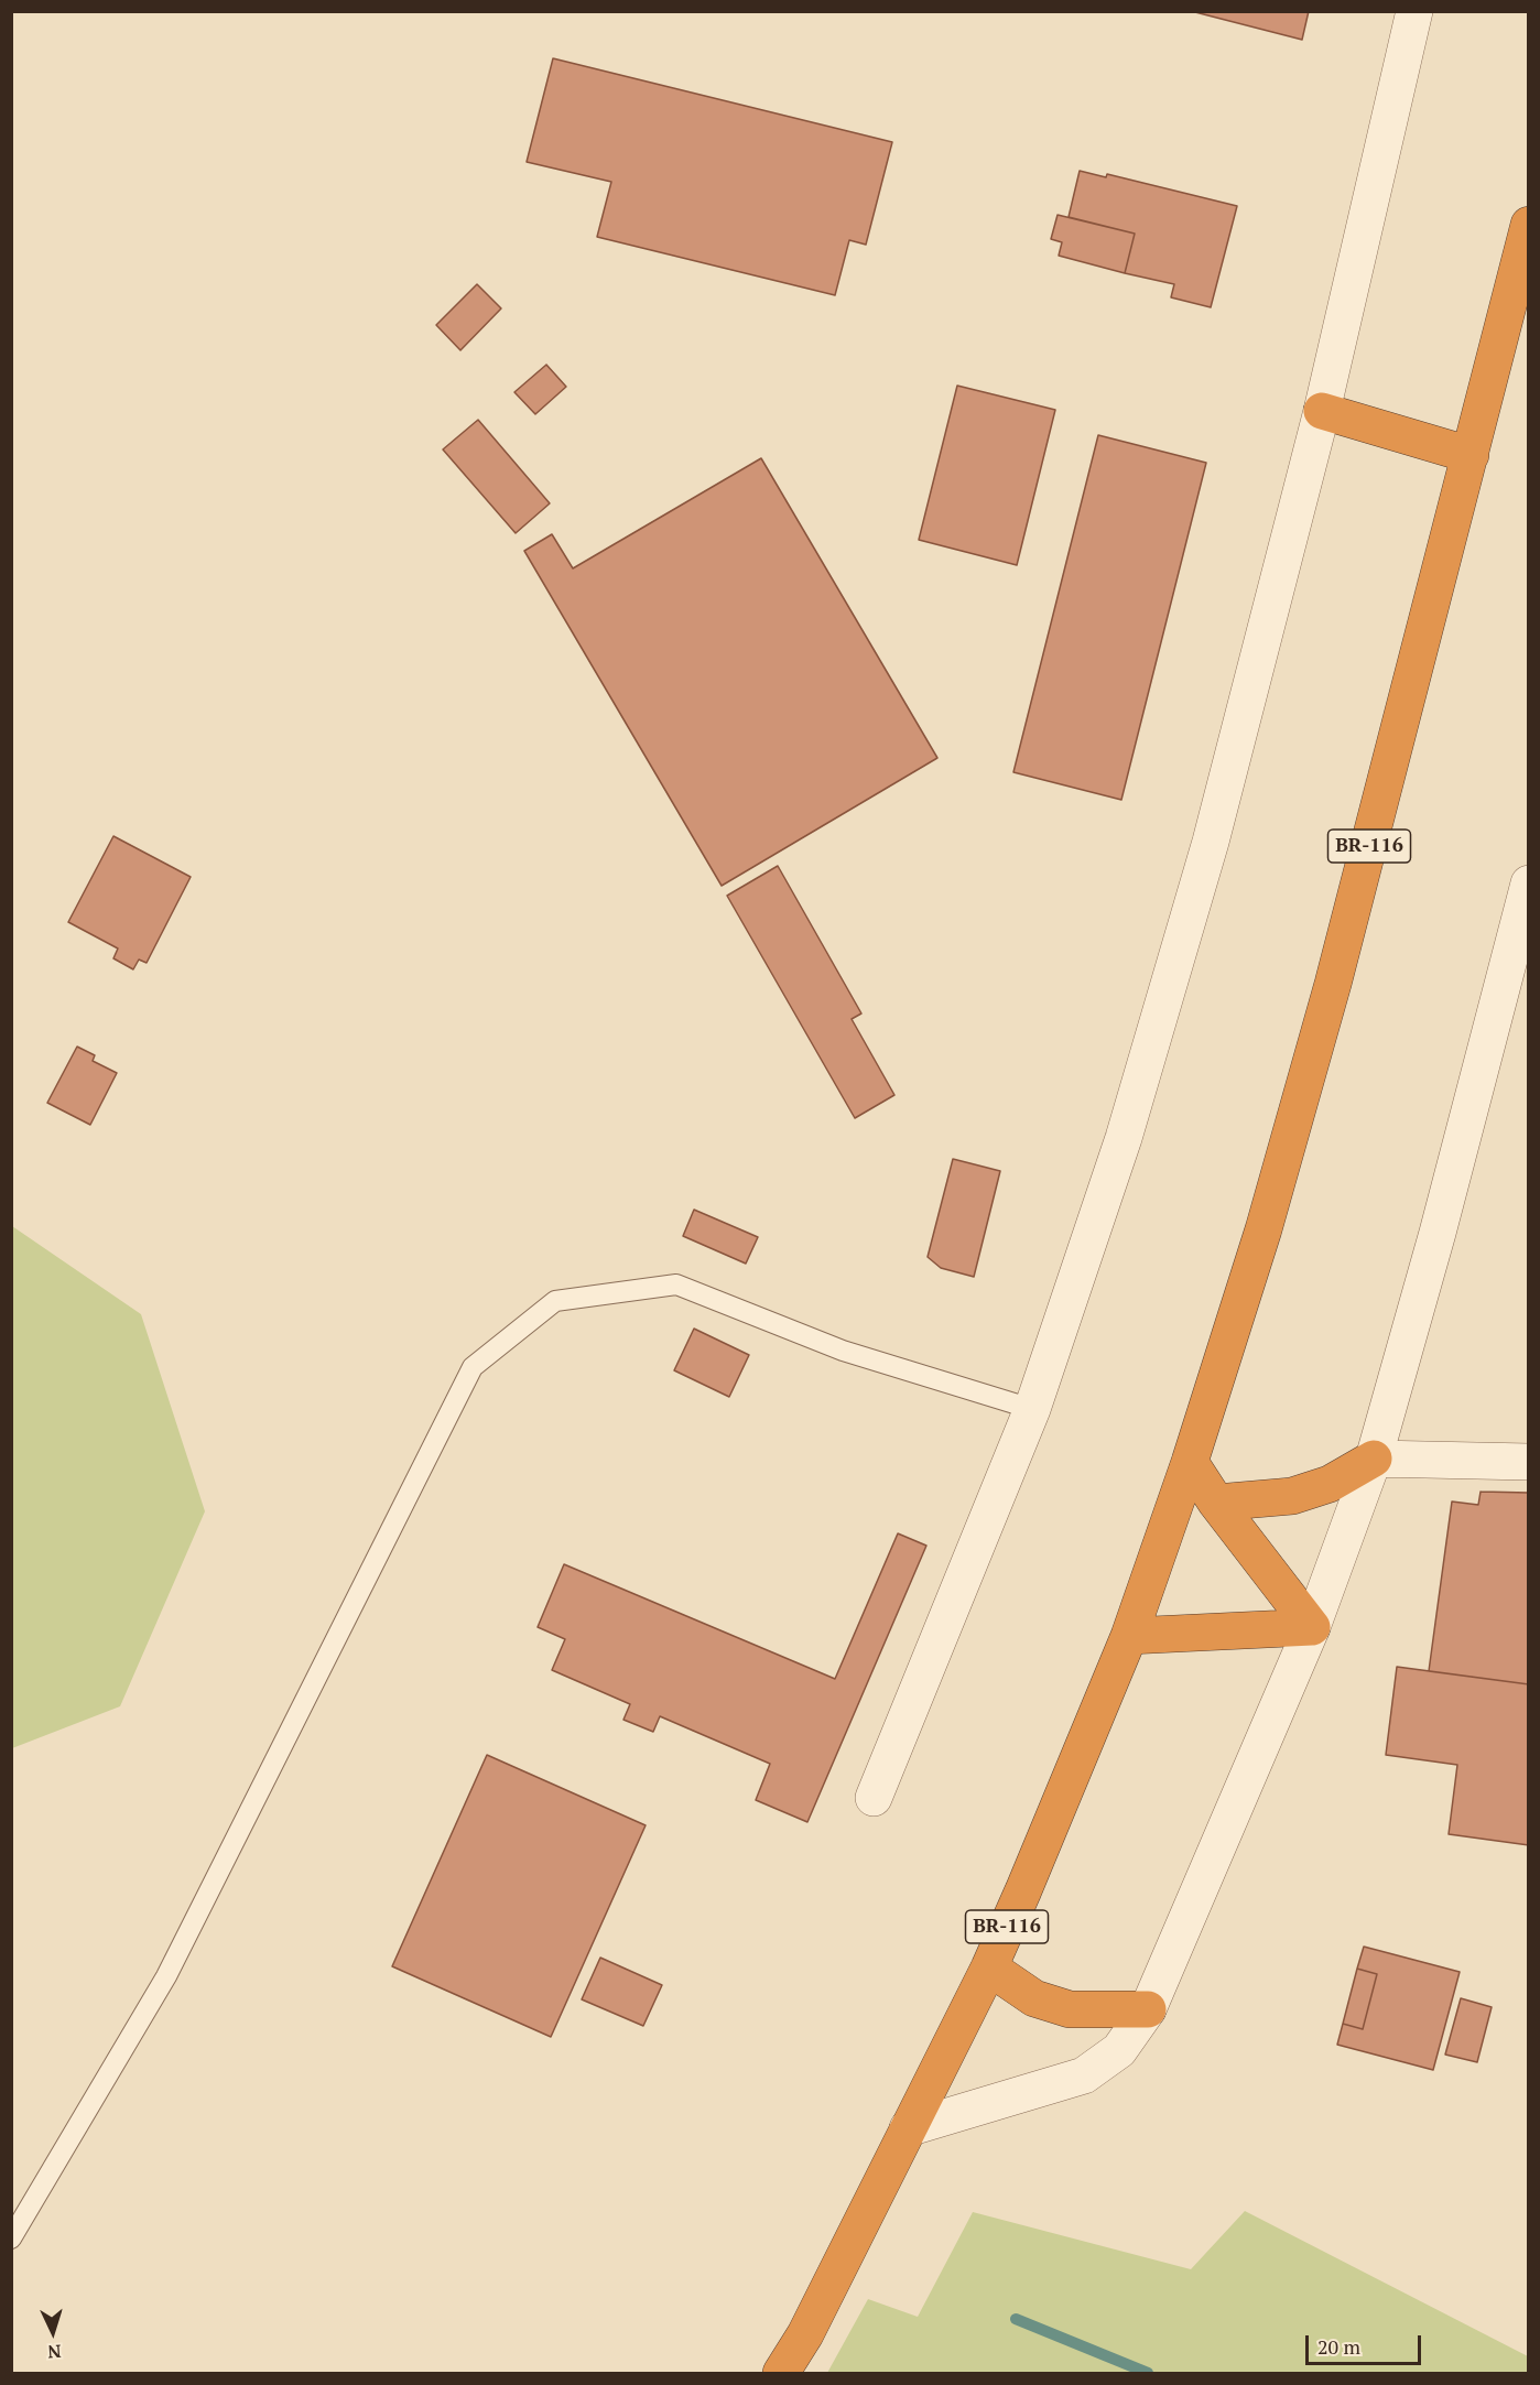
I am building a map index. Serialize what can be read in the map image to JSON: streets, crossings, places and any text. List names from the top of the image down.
{
  "streets": {
    "highway": ["BR-116"]
  },
  "scale_bar": "20 m",
  "north": "bottom"
}
